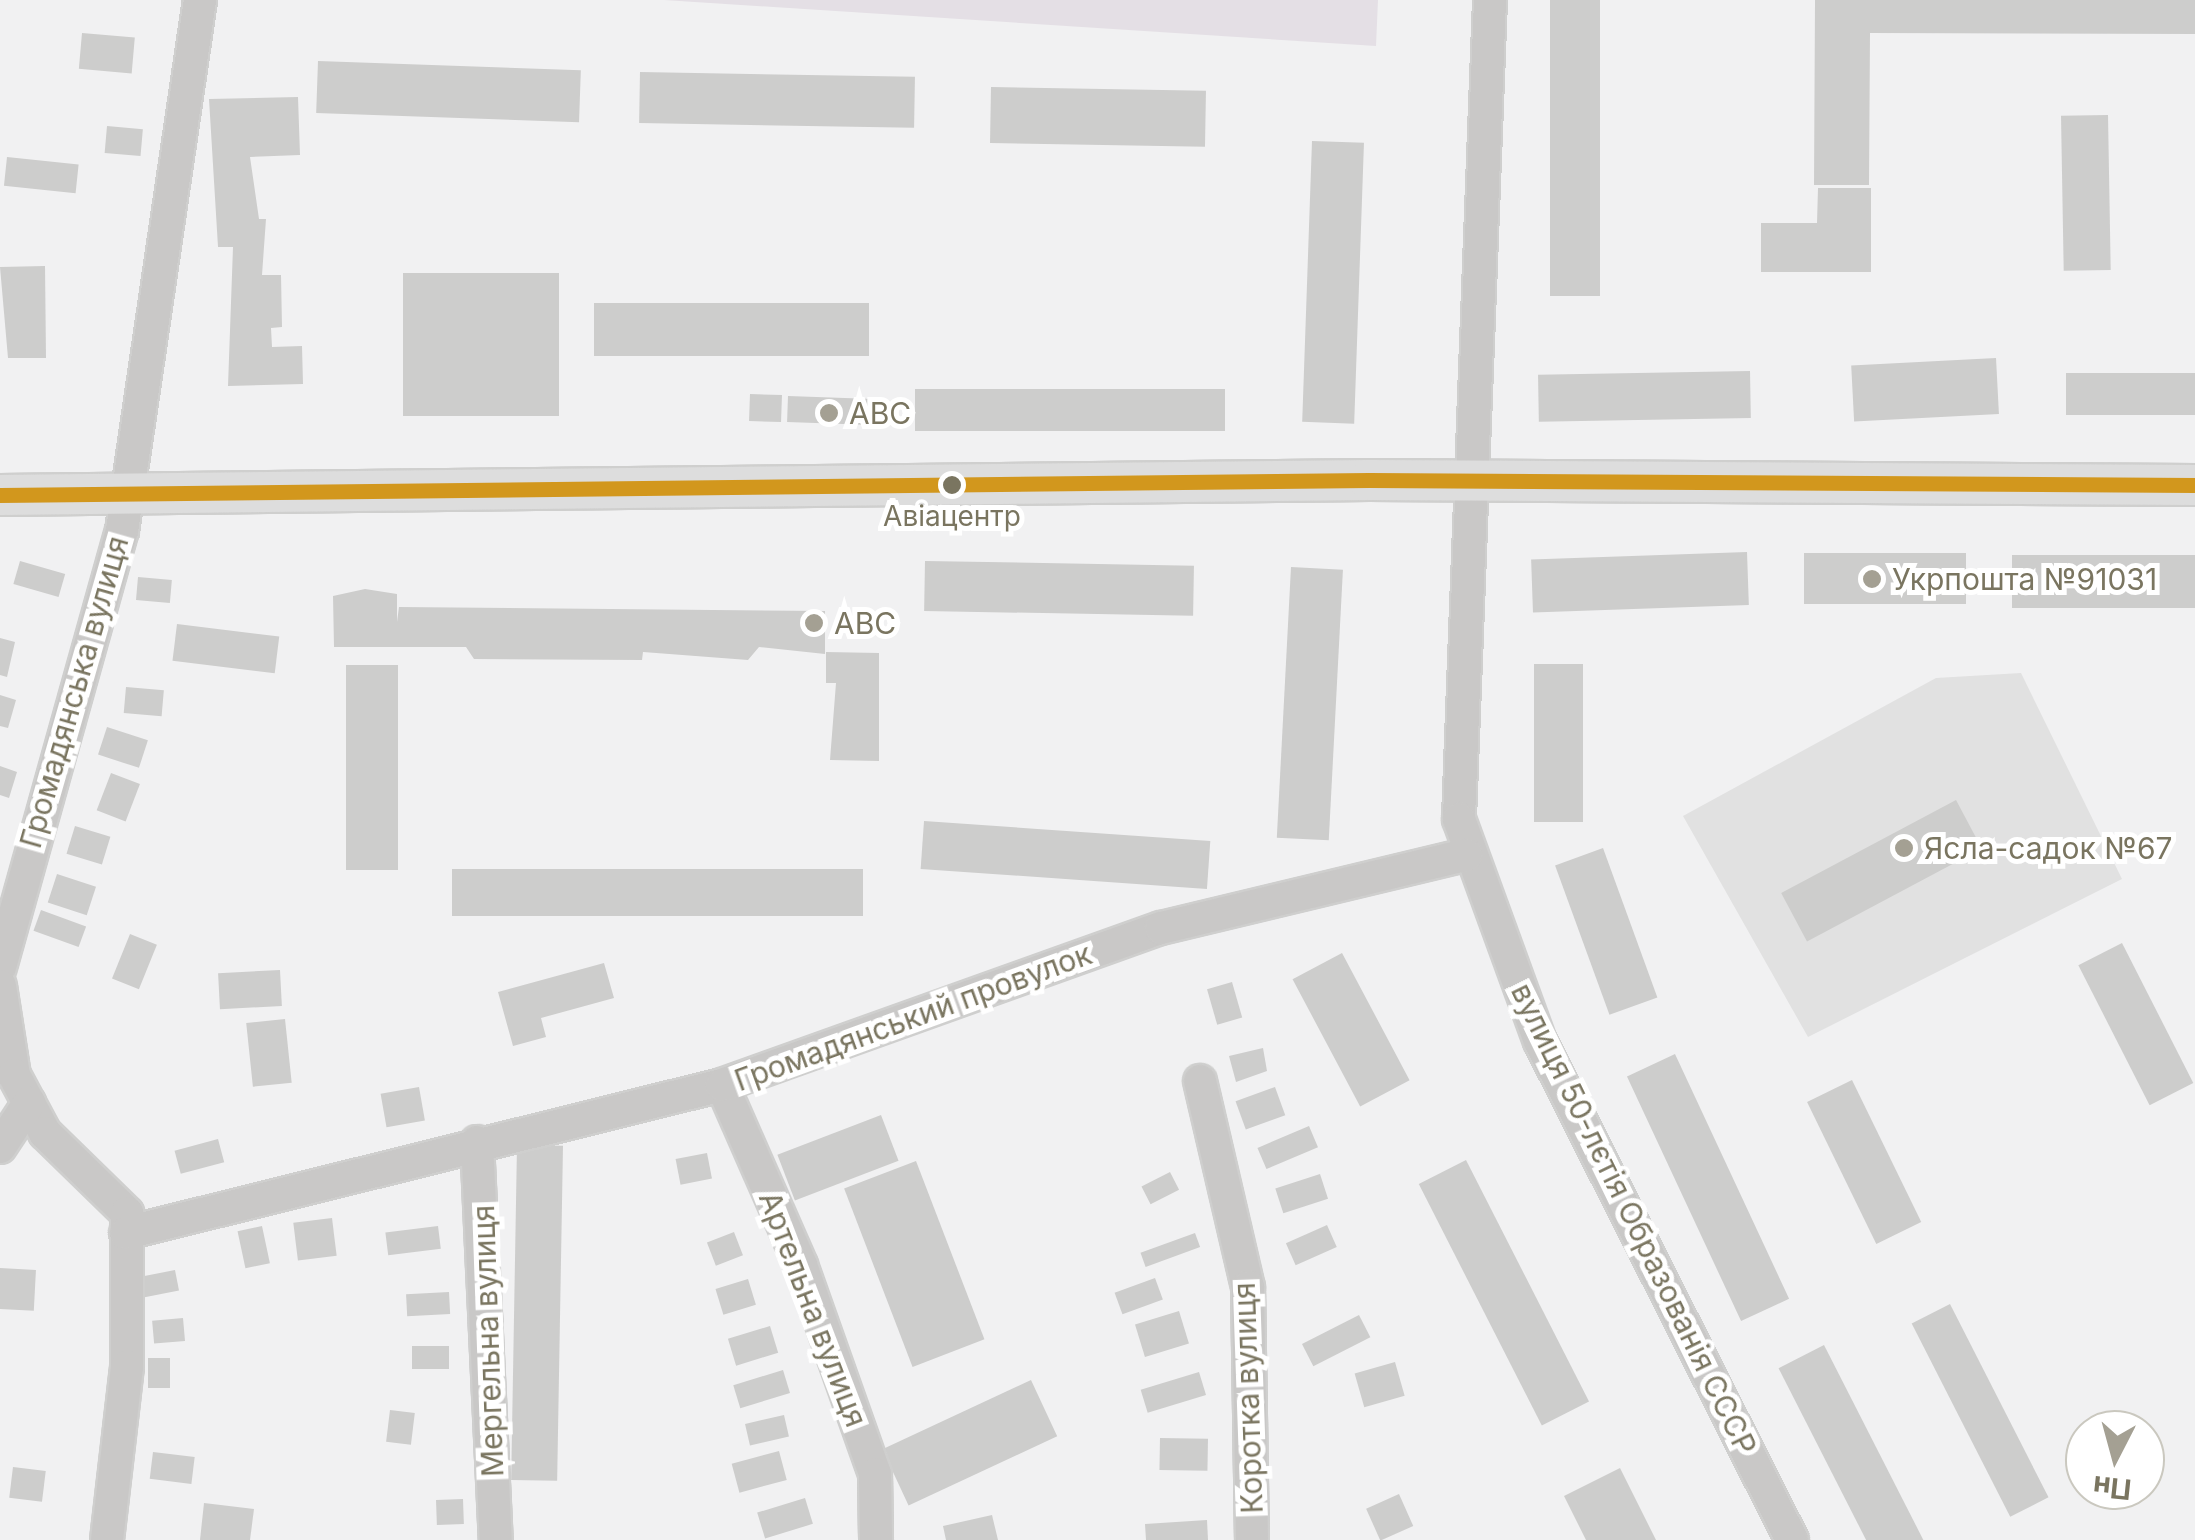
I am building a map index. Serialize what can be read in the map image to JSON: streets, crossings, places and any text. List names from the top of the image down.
{
  "streets": {
    "street": [
      "Громадянська вулиця",
      "Громадянський провулок",
      "вулиця 50-лєтія Образованія СССР",
      "Артельна вулиця",
      "Мергельна вулиця",
      "Коротка вулиця"
    ]
  },
  "crossings": [
    ["Громадянський провулок", "вулиця 50-лєтія Образованія СССР"],
    ["Громадянський провулок", "Артельна вулиця"],
    ["Громадянський провулок", "Мергельна вулиця"]
  ],
  "places": [
    "АВС",
    "Авіацентр",
    "Укрпошта №91031",
    "ABC",
    "Ясла-садок №67"
  ],
  "north": "bottom"
}
